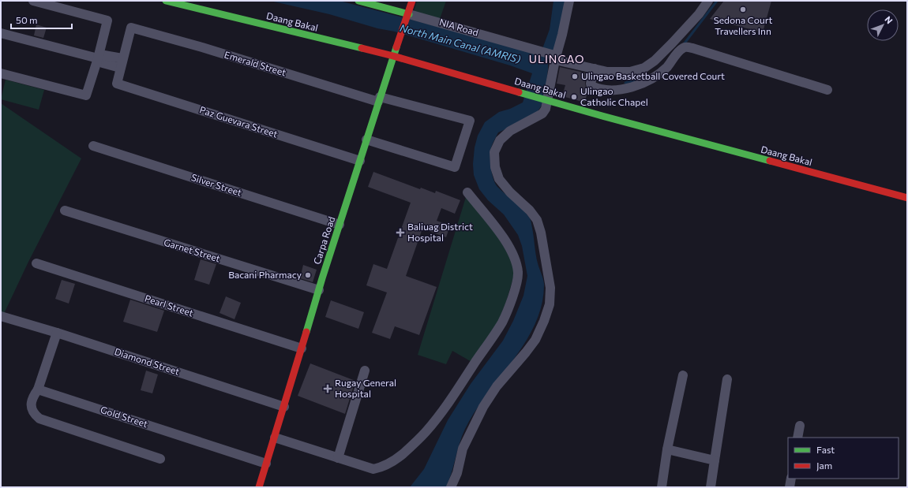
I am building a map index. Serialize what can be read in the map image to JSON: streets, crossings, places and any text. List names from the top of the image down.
{
  "streets": {
    "street": [
      "Daang Bakal",
      "NIA Road",
      "Emerald Street",
      "Paz Guevara Street",
      "Silver Street",
      "Carpa Road",
      "Garnet Street",
      "Pearl Street",
      "Diamond Street",
      "Gold Street"
    ]
  },
  "crossings": [
    ["Daang Bakal", "Carpa Road"],
    ["NIA Road", "Carpa Road"],
    ["Emerald Street", "Carpa Road"],
    ["Paz Guevara Street", "Carpa Road"],
    ["Silver Street", "Carpa Road"],
    ["Carpa Road", "Garnet Street"],
    ["Carpa Road", "Pearl Street"],
    ["Carpa Road", "Diamond Street"],
    ["Carpa Road", "Gold Street"]
  ],
  "districts": ["ULINGAO"],
  "water": ["North Main Canal (AMRIS)"],
  "places": {
    "other": [
      "Sedona Court Travellers Inn",
      "Ulingao Basketball Covered Court",
      "Ulingao Catholic Chapel",
      "Bacani Pharmacy"
    ],
    "health": ["Baliuag District Hospital", "Rugay General Hospital"]
  },
  "legend": ["Fast", "Jam"],
  "scale_bar": "50 m",
  "north": "top right"
}
